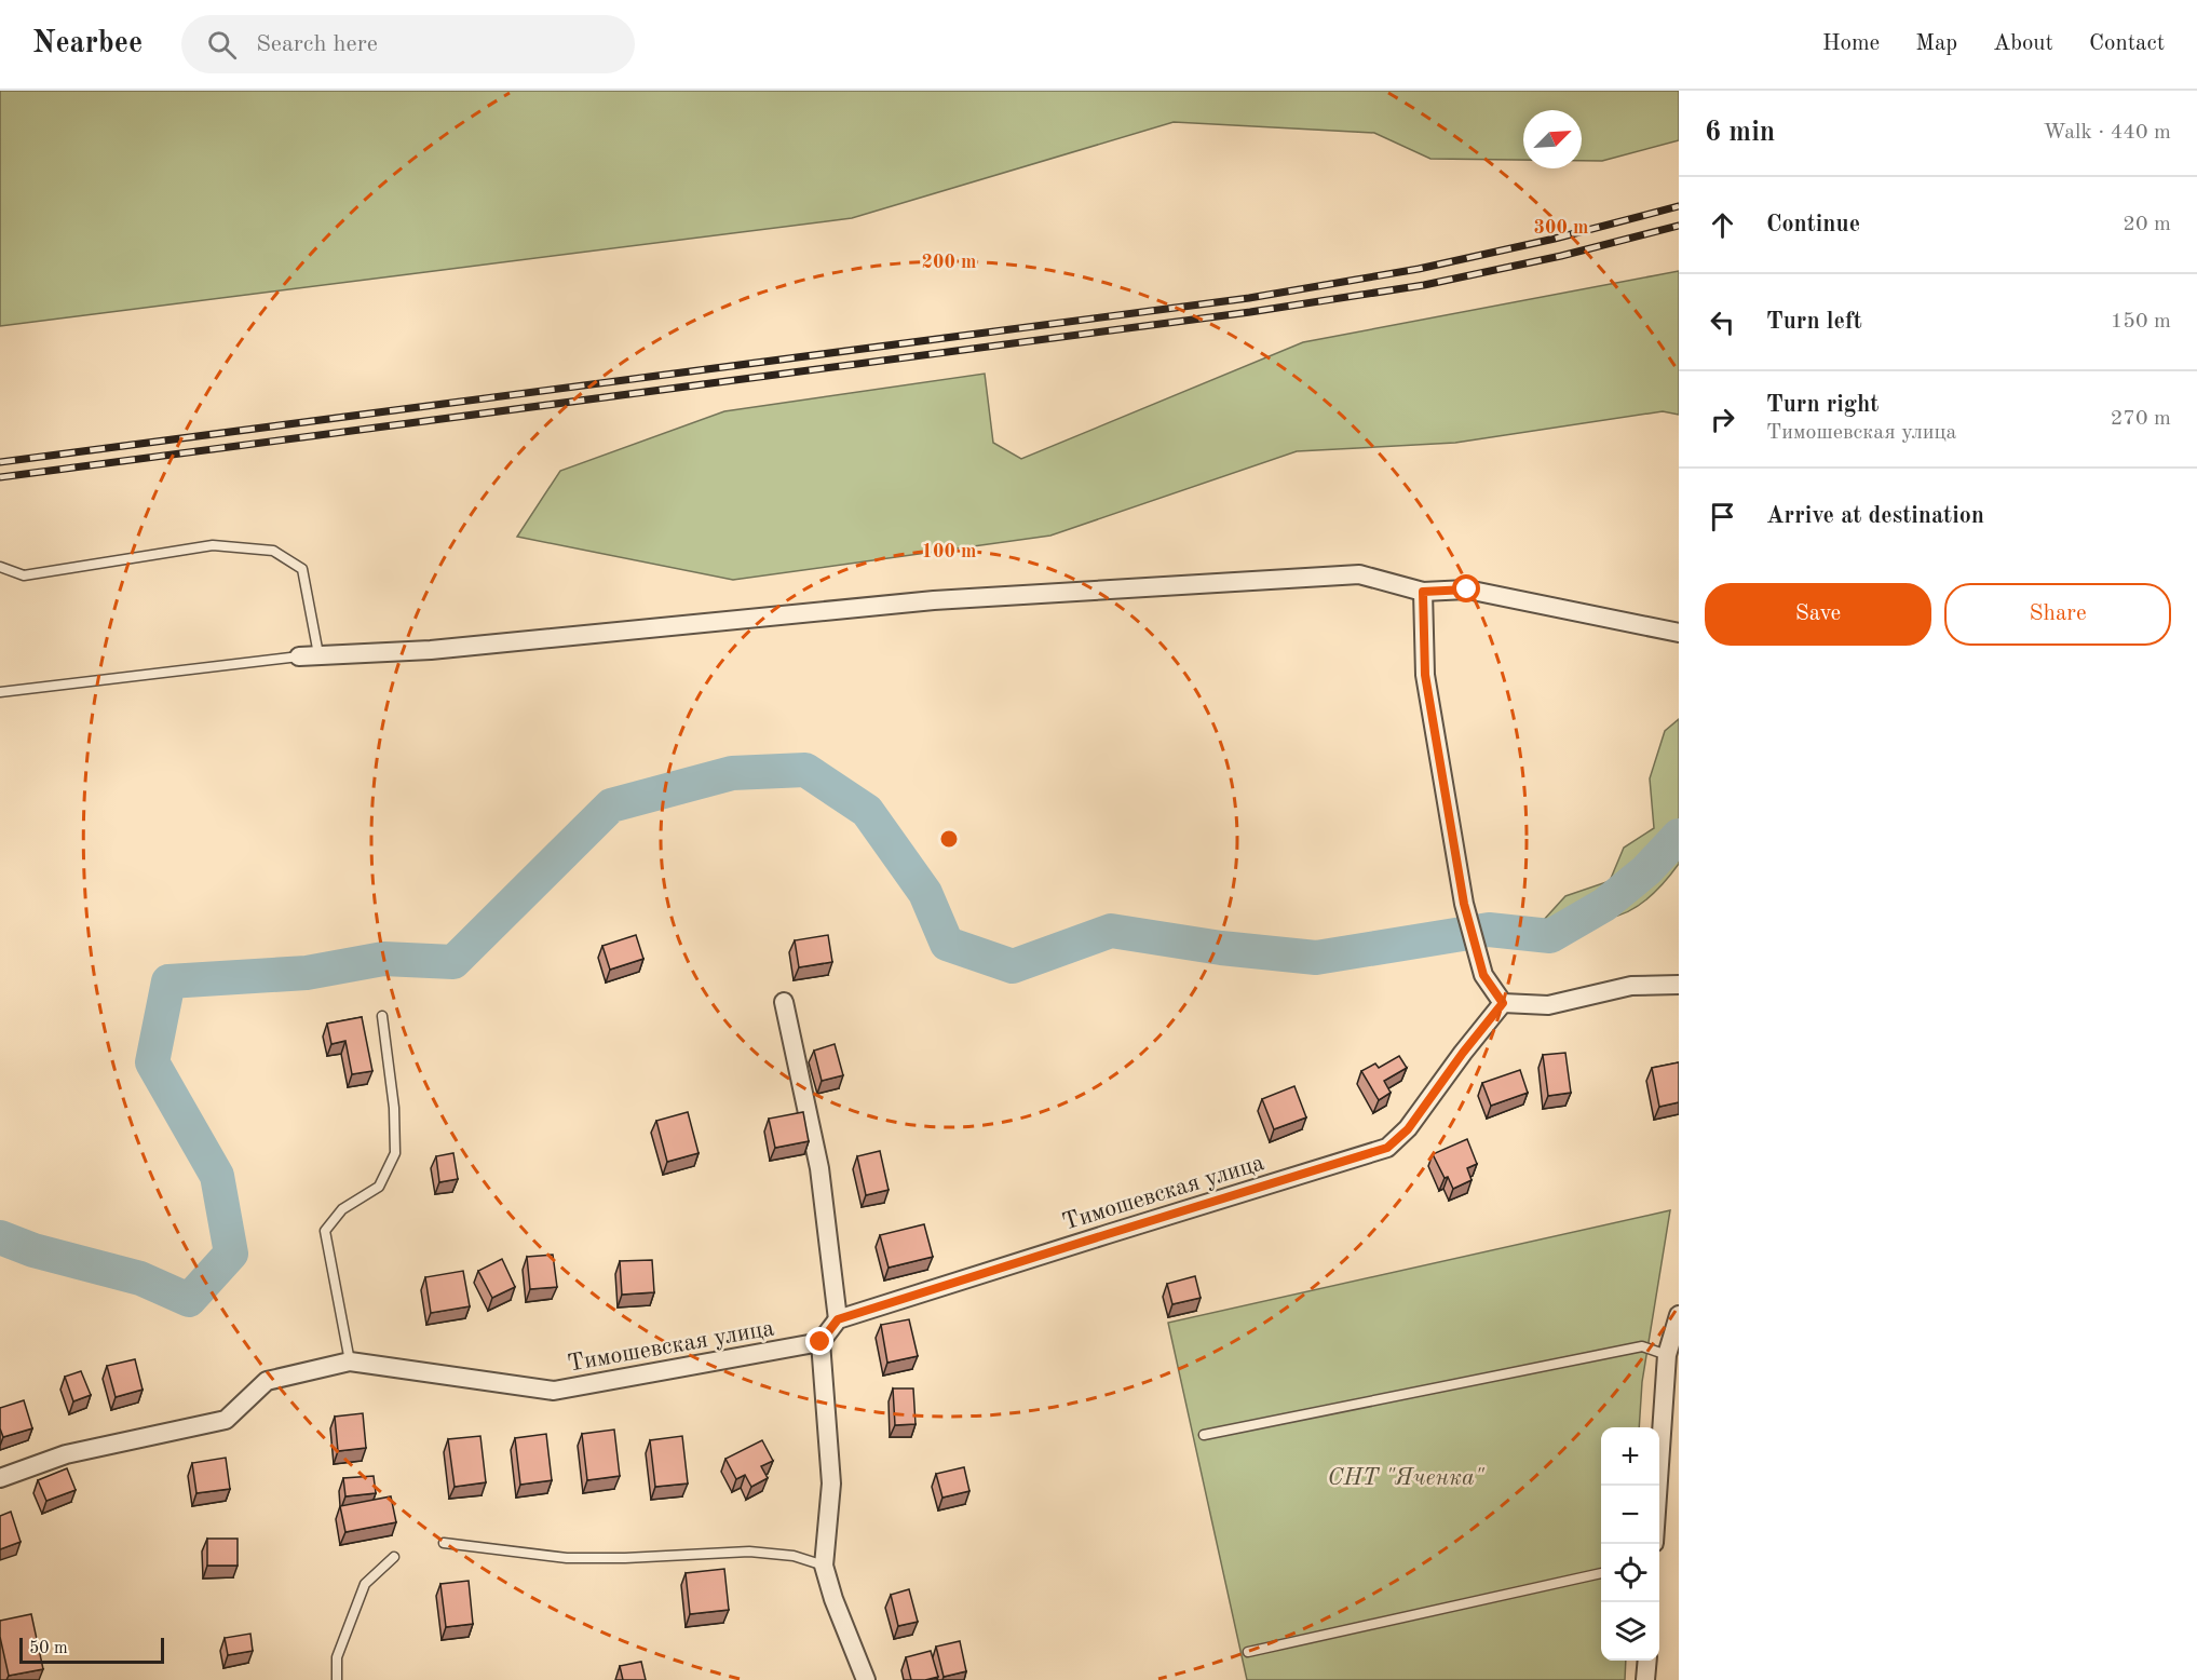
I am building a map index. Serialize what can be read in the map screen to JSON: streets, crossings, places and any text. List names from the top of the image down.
{
  "streets": {
    "street": ["Тимошевская улица"]
  },
  "parks": ["СНТ \"Яченка\""],
  "scale_bar": "50 m",
  "north": "top right",
  "page": {
    "header": "Nearbee",
    "search": "Search here",
    "nav": [
      "Home",
      "Map",
      "About",
      "Contact"
    ],
    "heading": ["6 min", "Walk · 440 m"],
    "list": [
      ["Continue", "20 m"],
      ["Turn left", "150 m"],
      ["Turn right", "Тимошевская улица", "270 m"],
      "Arrive at destination"
    ],
    "buttons": ["Save", "Share"],
    "map_buttons": ["+", "−"],
    "scale": "50 m"
  },
  "rings": ["300 m", "200 m", "100 m"]
}
